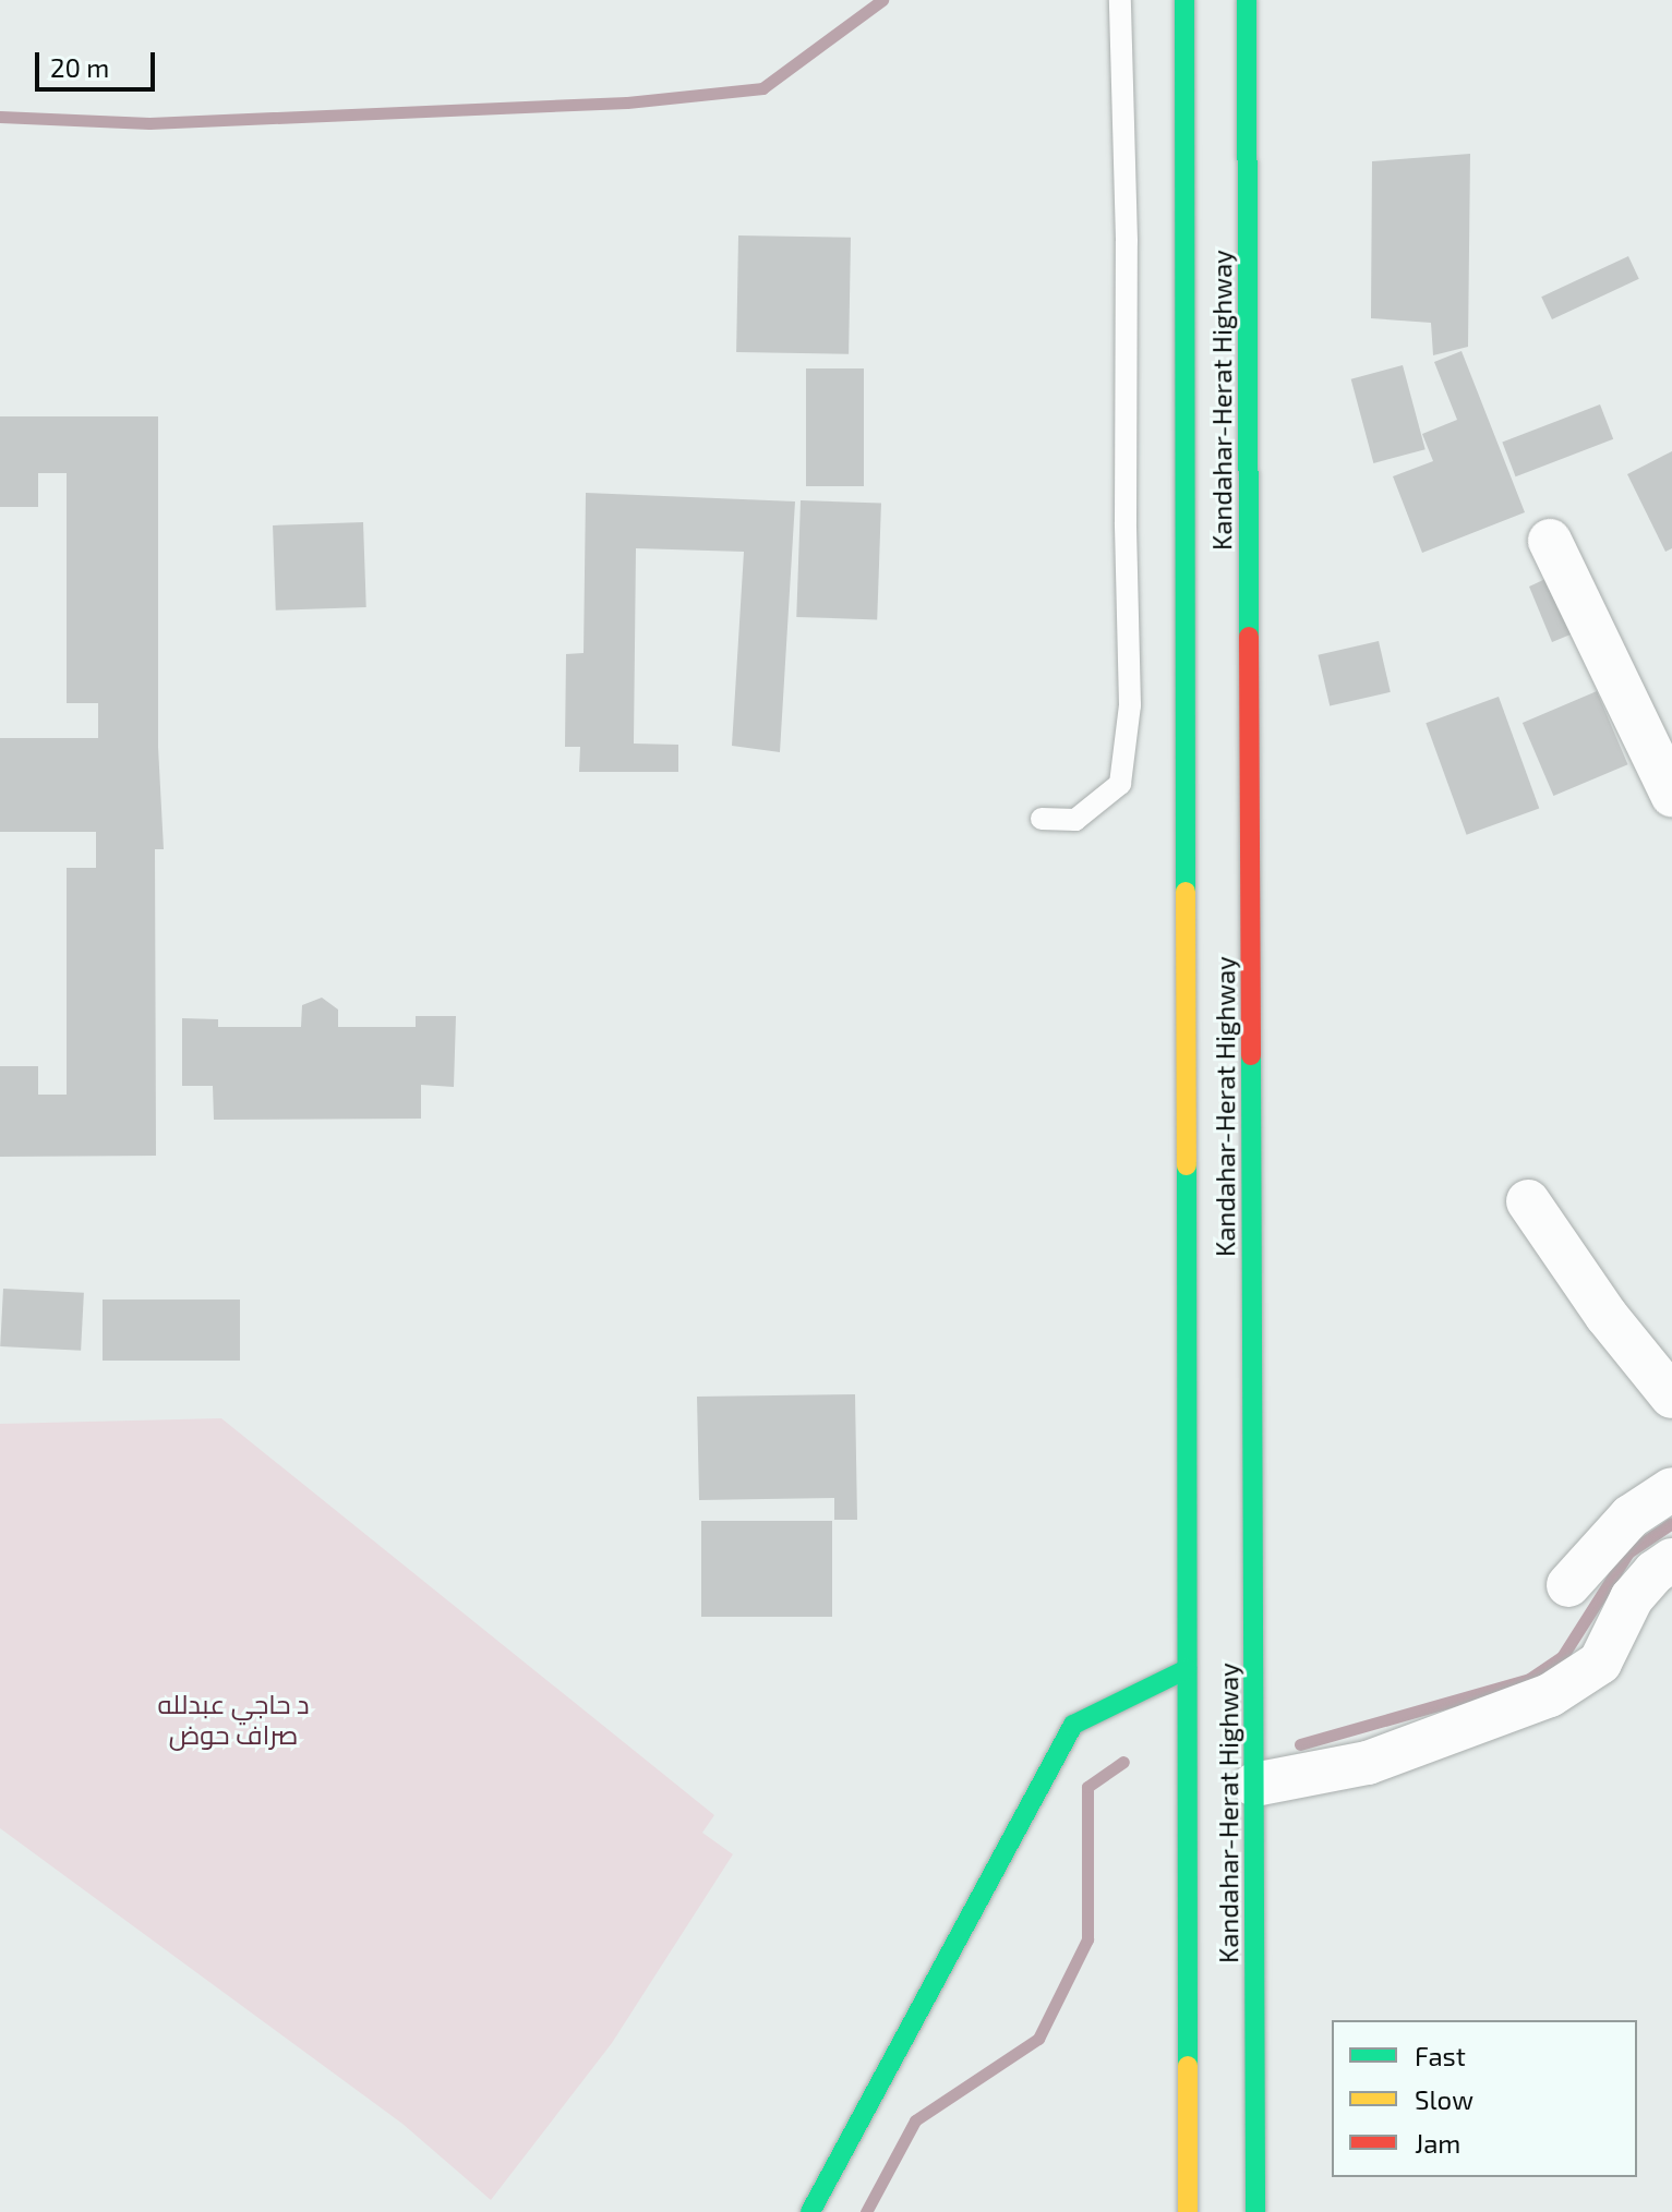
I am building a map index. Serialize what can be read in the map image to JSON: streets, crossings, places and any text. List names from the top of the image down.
{
  "streets": {
    "main road": ["Kandahar-Herat Highway"]
  },
  "parks": ["د حاجي عبدلله صراف حوض"],
  "legend": ["Fast", "Slow", "Jam"],
  "scale_bar": "20 m"
}
